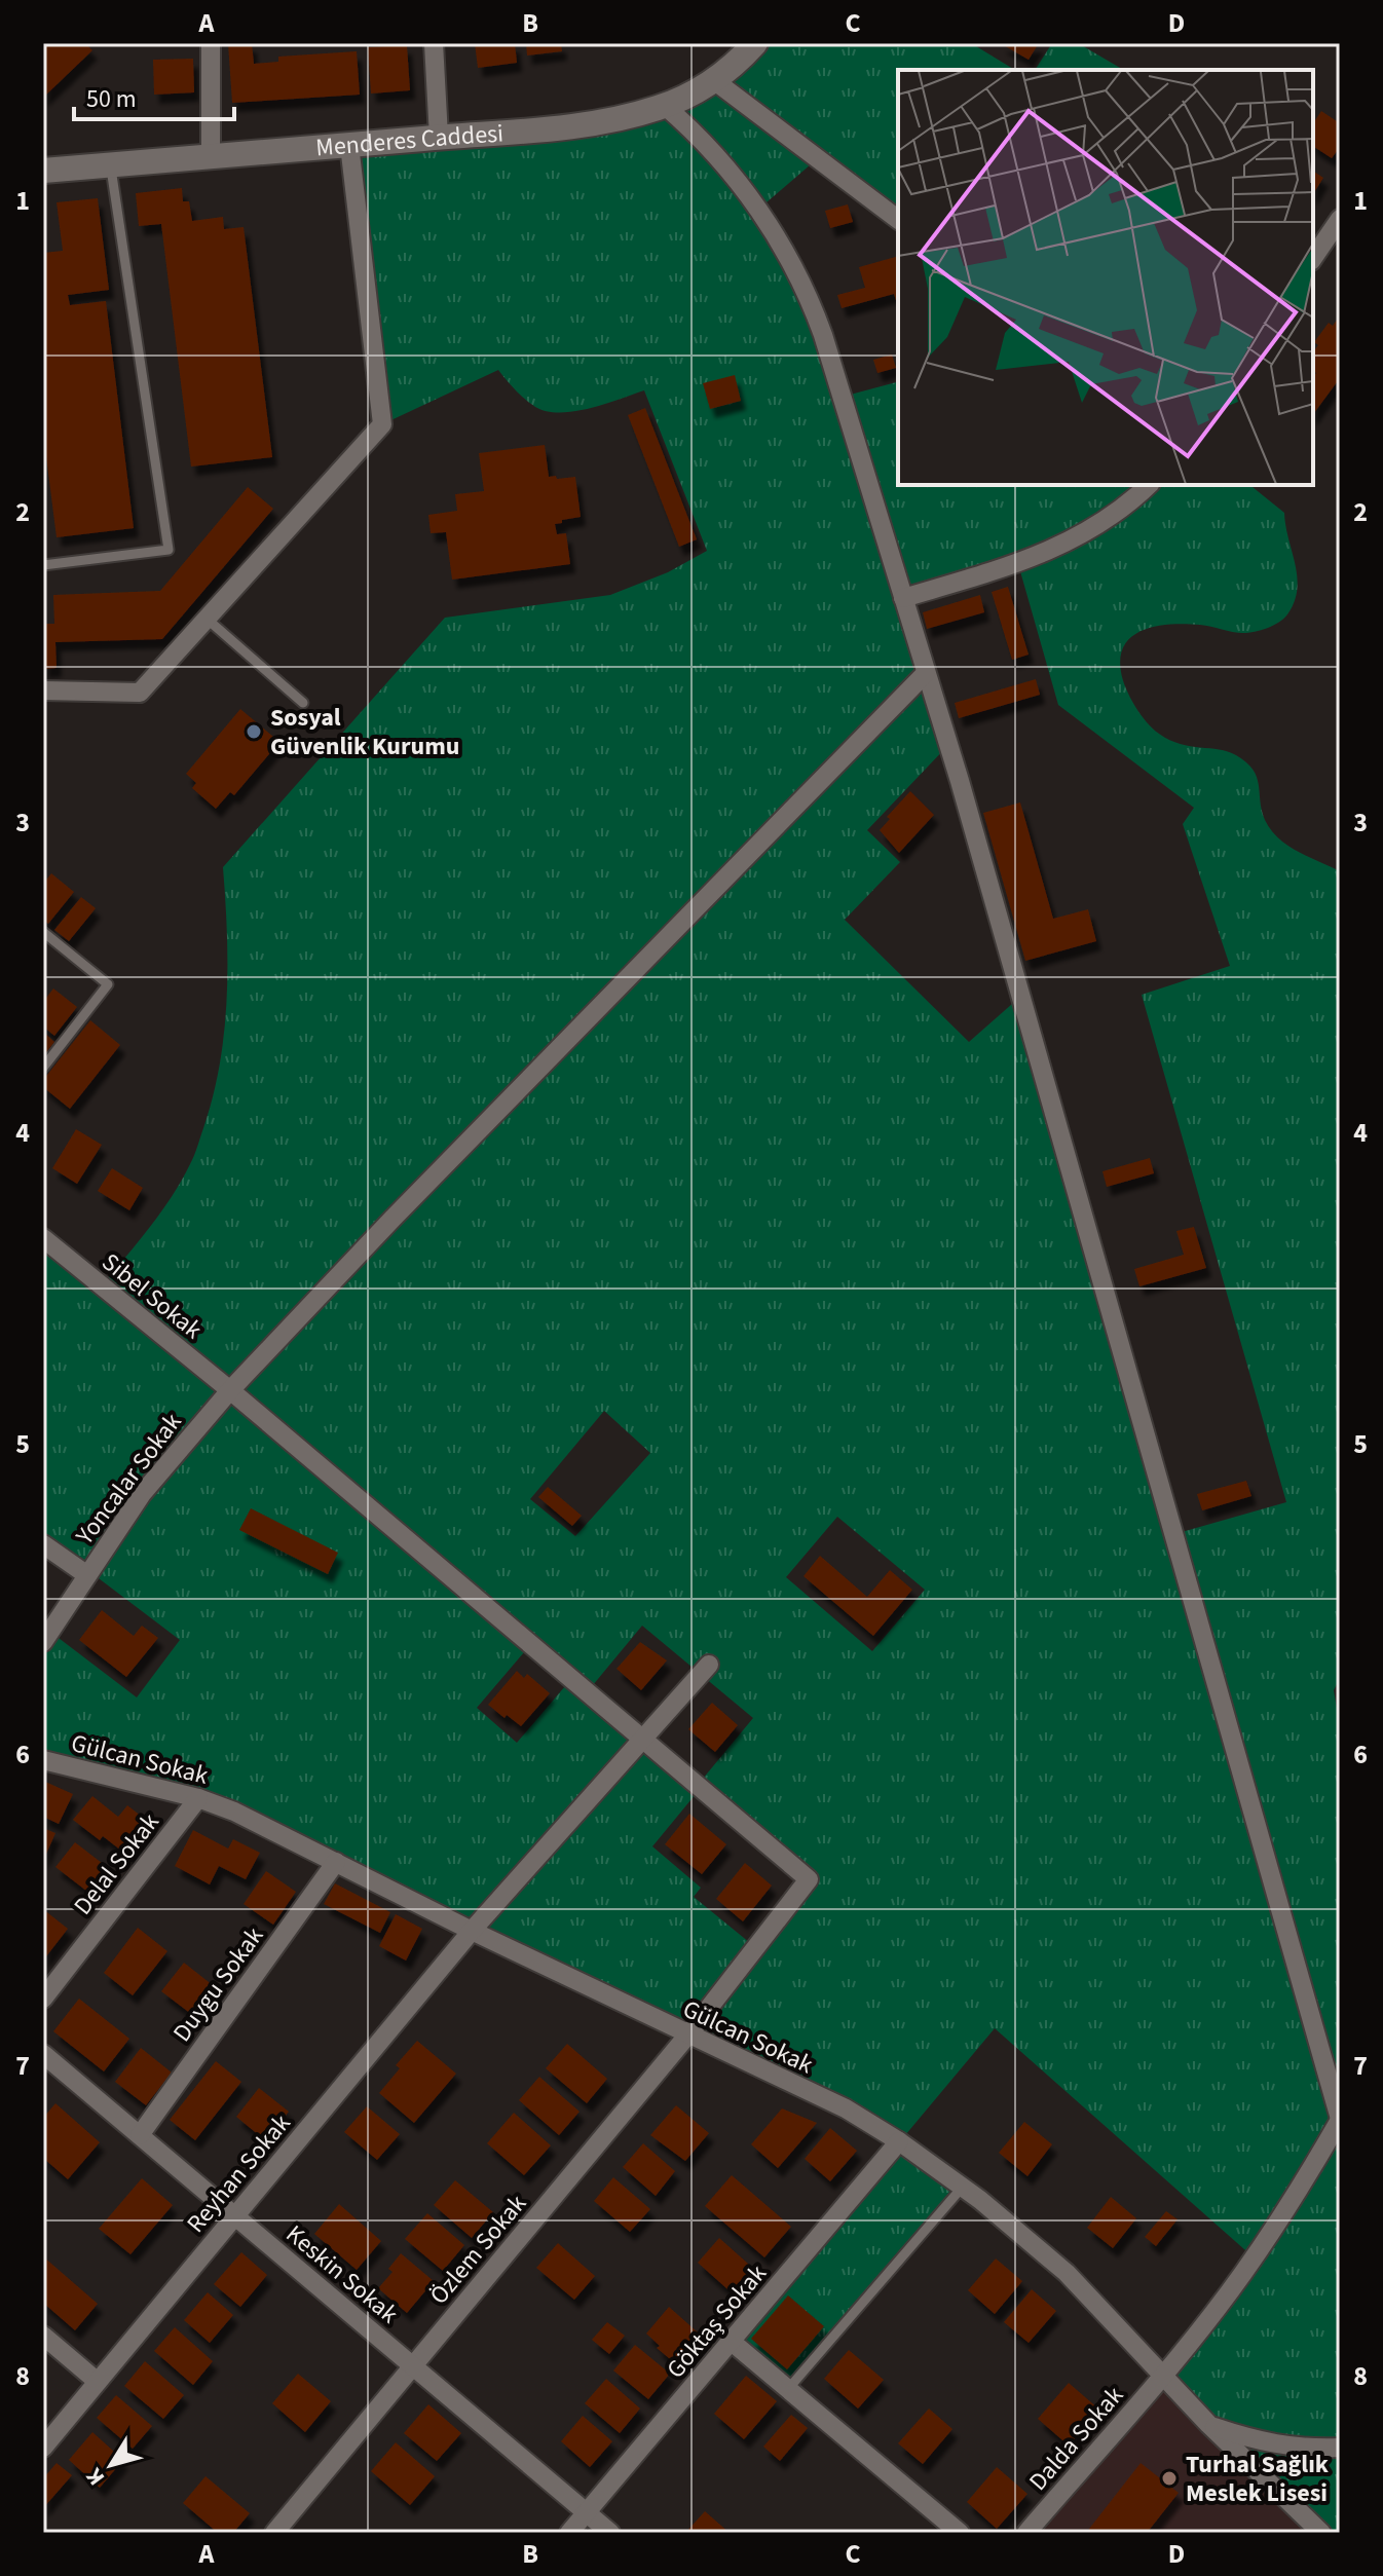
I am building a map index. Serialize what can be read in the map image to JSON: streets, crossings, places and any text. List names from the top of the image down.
{
  "streets": {
    "street": [
      "Menderes Caddesi",
      "Sibel Sokak",
      "Yoncalar Sokak",
      "Gülcan Sokak",
      "Delal Sokak",
      "Duygu Sokak",
      "Reyhan Sokak",
      "Özlem Sokak",
      "Keskin Sokak",
      "Göktaş Sokak",
      "Dalda Sokak"
    ]
  },
  "crossings": [
    ["Sibel Sokak", "Yoncalar Sokak"],
    ["Sibel Sokak", "Reyhan Sokak"],
    ["Sibel Sokak", "Özlem Sokak"],
    ["Gülcan Sokak", "Delal Sokak"],
    ["Gülcan Sokak", "Duygu Sokak"],
    ["Gülcan Sokak", "Reyhan Sokak"],
    ["Gülcan Sokak", "Özlem Sokak"],
    ["Gülcan Sokak", "Göktaş Sokak"],
    ["Gülcan Sokak", "Dalda Sokak"],
    ["Duygu Sokak", "Keskin Sokak"],
    ["Reyhan Sokak", "Özlem Sokak"],
    ["Reyhan Sokak", "Keskin Sokak"],
    ["Özlem Sokak", "Keskin Sokak"],
    ["Keskin Sokak", "Göktaş Sokak"]
  ],
  "places": ["Sosyal Güvenlik Kurumu", "Turhal Sağlık Meslek Lisesi"],
  "scale_bar": "50 m",
  "north": "bottom left",
  "grid": {
    "columns": [
      "A",
      "B",
      "C",
      "D"
    ],
    "rows": [
      "1",
      "2",
      "3",
      "4",
      "5",
      "6",
      "7",
      "8"
    ]
  }
}
